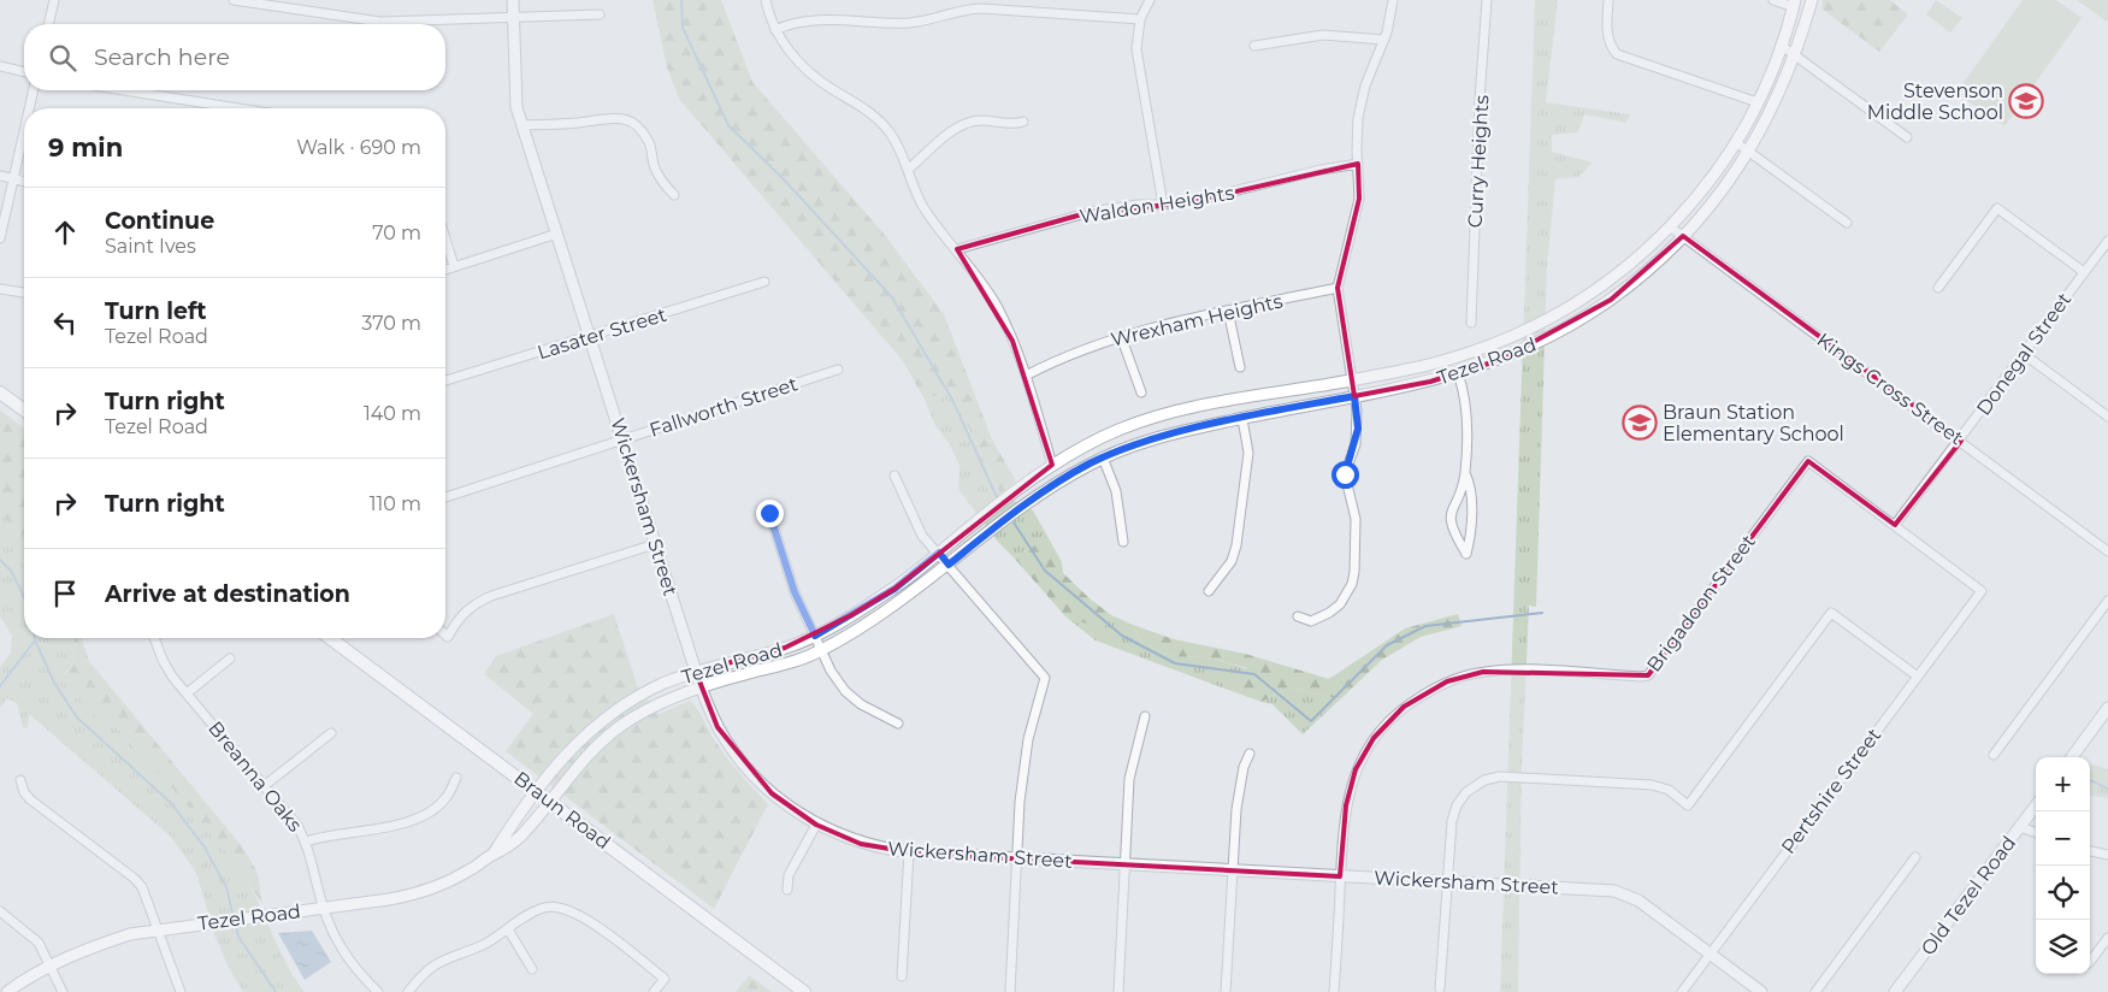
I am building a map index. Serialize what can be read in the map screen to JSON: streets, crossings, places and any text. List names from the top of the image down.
{
  "streets": {
    "main road": ["Tezel Road", "Braun Road"],
    "street": [
      "Curry Heights",
      "Waldon Heights",
      "Wrexham Heights",
      "Lasater Street",
      "Donegal Street",
      "Kings Cross Street",
      "Fallworth Street",
      "Wickersham Street",
      "Brigadoon Street",
      "Breanna Oaks",
      "Pertshire Street",
      "Old Tezel Road"
    ]
  },
  "crossings": [
    ["Lasater Street", "Wickersham Street"],
    ["Donegal Street", "Kings Cross Street"],
    ["Donegal Street", "Brigadoon Street"],
    ["Donegal Street", "Pertshire Street"],
    ["Tezel Road", "Kings Cross Street"],
    ["Tezel Road", "Wickersham Street"],
    ["Tezel Road", "Breanna Oaks"],
    ["Tezel Road", "Braun Road"],
    ["Fallworth Street", "Wickersham Street"],
    ["Wickersham Street", "Brigadoon Street"],
    ["Wickersham Street", "Pertshire Street"],
    ["Brigadoon Street", "Pertshire Street"]
  ],
  "places": {
    "school or university": ["Stevenson Middle School", "Braun Station Elementary School"]
  },
  "page": {
    "search": "Search here",
    "heading": ["9 min", "Walk · 690 m"],
    "list": [
      ["Continue", "Saint Ives", "70 m"],
      ["Turn left", "Tezel Road", "370 m"],
      ["Turn right", "Tezel Road", "140 m"],
      ["Turn right", "110 m"],
      "Arrive at destination"
    ],
    "map_buttons": ["+", "−"]
  }
}
